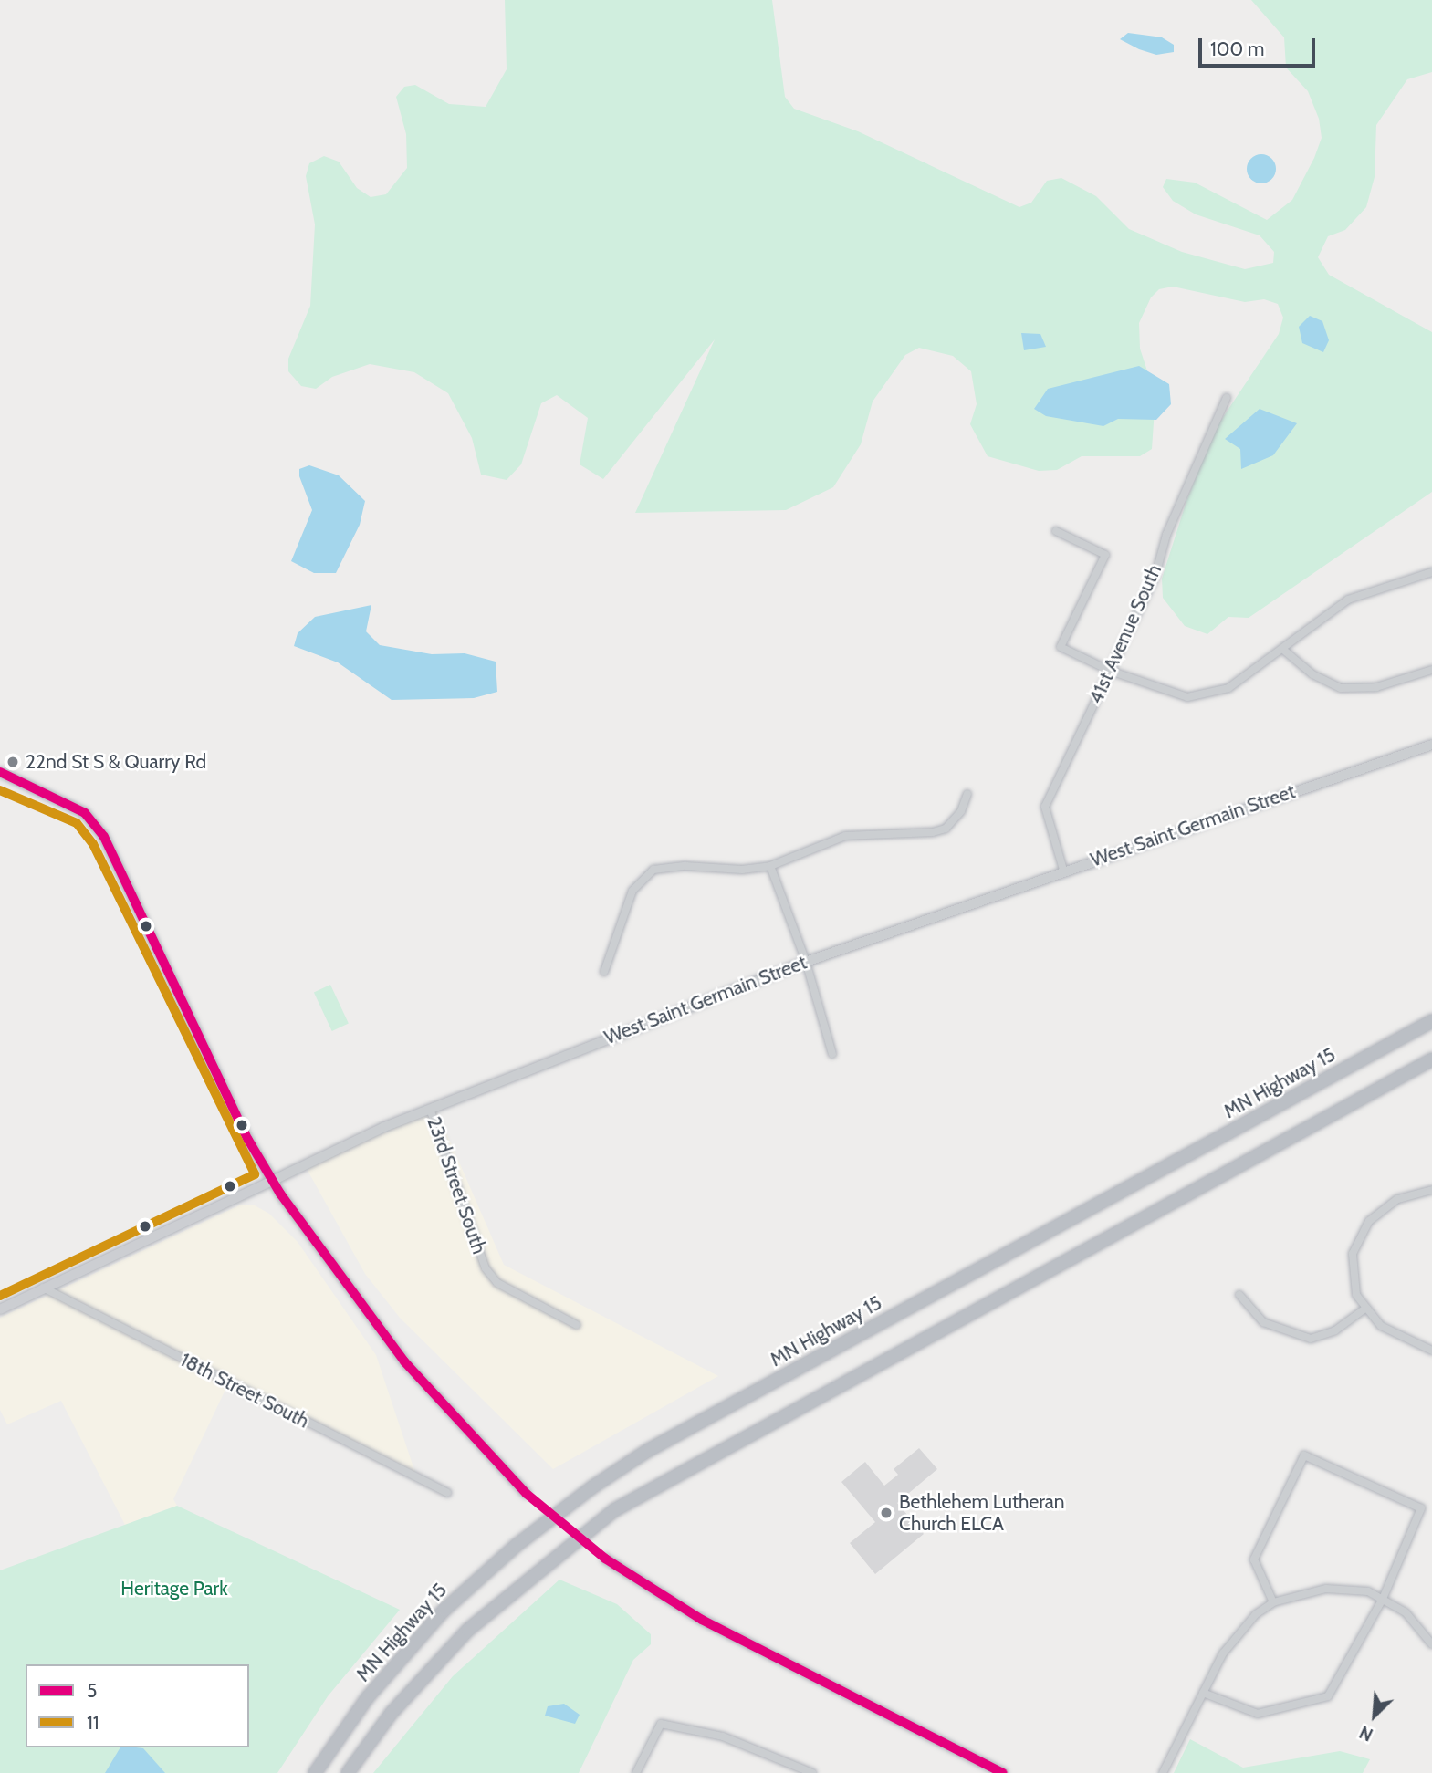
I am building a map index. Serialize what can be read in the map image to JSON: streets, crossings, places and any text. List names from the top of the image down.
{
  "streets": {
    "highway": ["MN Highway 15"],
    "main road": ["West Saint Germain Street"],
    "street": ["41st Avenue South", "23rd Street South", "18th Street South"]
  },
  "crossings": [
    ["41st Avenue South", "West Saint Germain Street"],
    ["West Saint Germain Street", "23rd Street South"],
    ["West Saint Germain Street", "18th Street South"]
  ],
  "parks": ["Heritage Park"],
  "places": ["22nd St S & Quarry Rd", "Bethlehem Lutheran Church ELCA"],
  "lines": ["transit line 5", "transit line 11"],
  "legend": ["5", "11"],
  "scale_bar": "100 m",
  "north": "bottom left"
}
